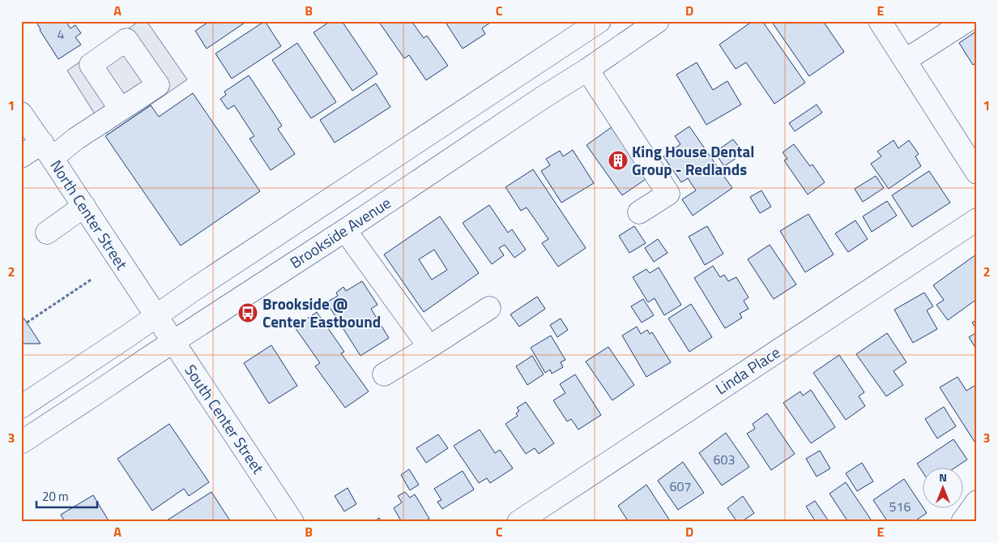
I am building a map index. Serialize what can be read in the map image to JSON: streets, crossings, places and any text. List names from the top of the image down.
{
  "streets": {
    "main road": [
      "North Center Street",
      "Brookside Avenue",
      "Linda Place",
      "South Center Street"
    ]
  },
  "crossings": [
    ["North Center Street", "South Center Street"],
    ["Brookside Avenue", "South Center Street"]
  ],
  "places": {
    "building": ["King House Dental Group - Redlands"],
    "bus stop": ["Brookside @ Center Eastbound"]
  },
  "house_numbers": [
    "4",
    "603",
    "607",
    "516"
  ],
  "scale_bar": "20 m",
  "north": "top",
  "grid": {
    "columns": [
      "A",
      "B",
      "C",
      "D",
      "E"
    ],
    "rows": ["1", "2", "3"]
  }
}
